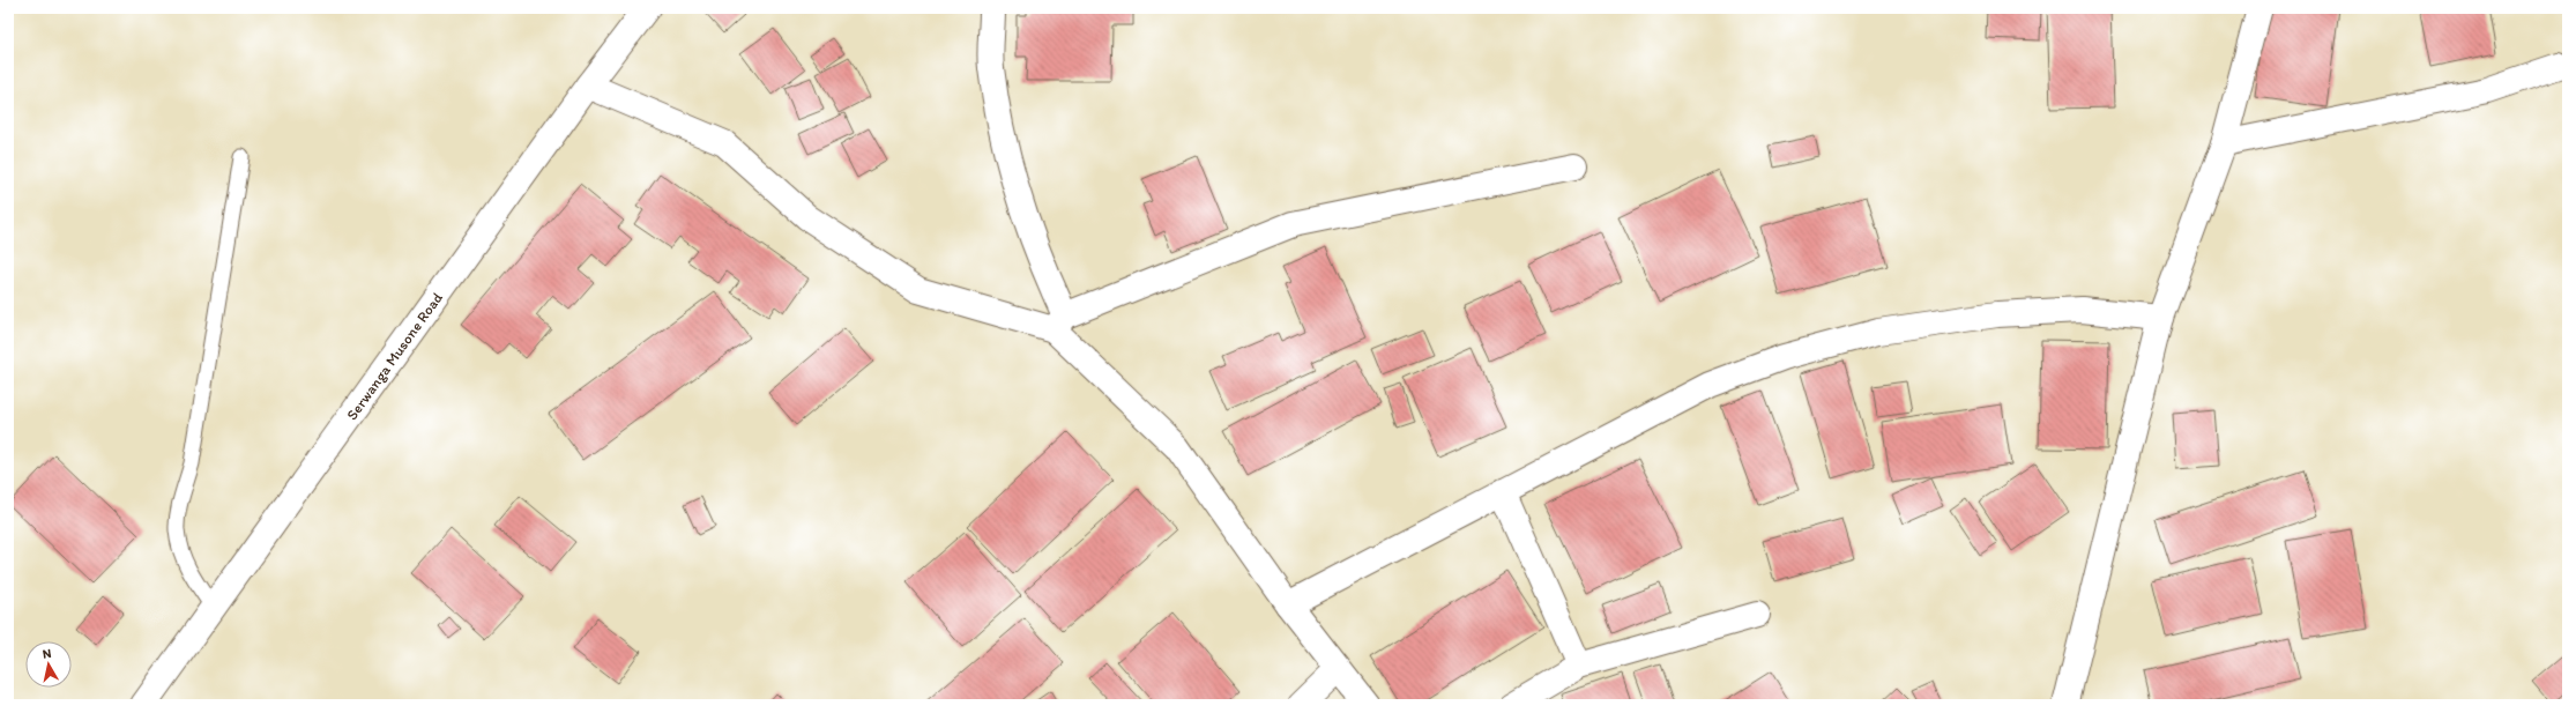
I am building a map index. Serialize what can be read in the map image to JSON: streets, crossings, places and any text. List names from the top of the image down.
{
  "streets": {
    "street": ["Serwanga Musone Road"]
  },
  "north": "top"
}
